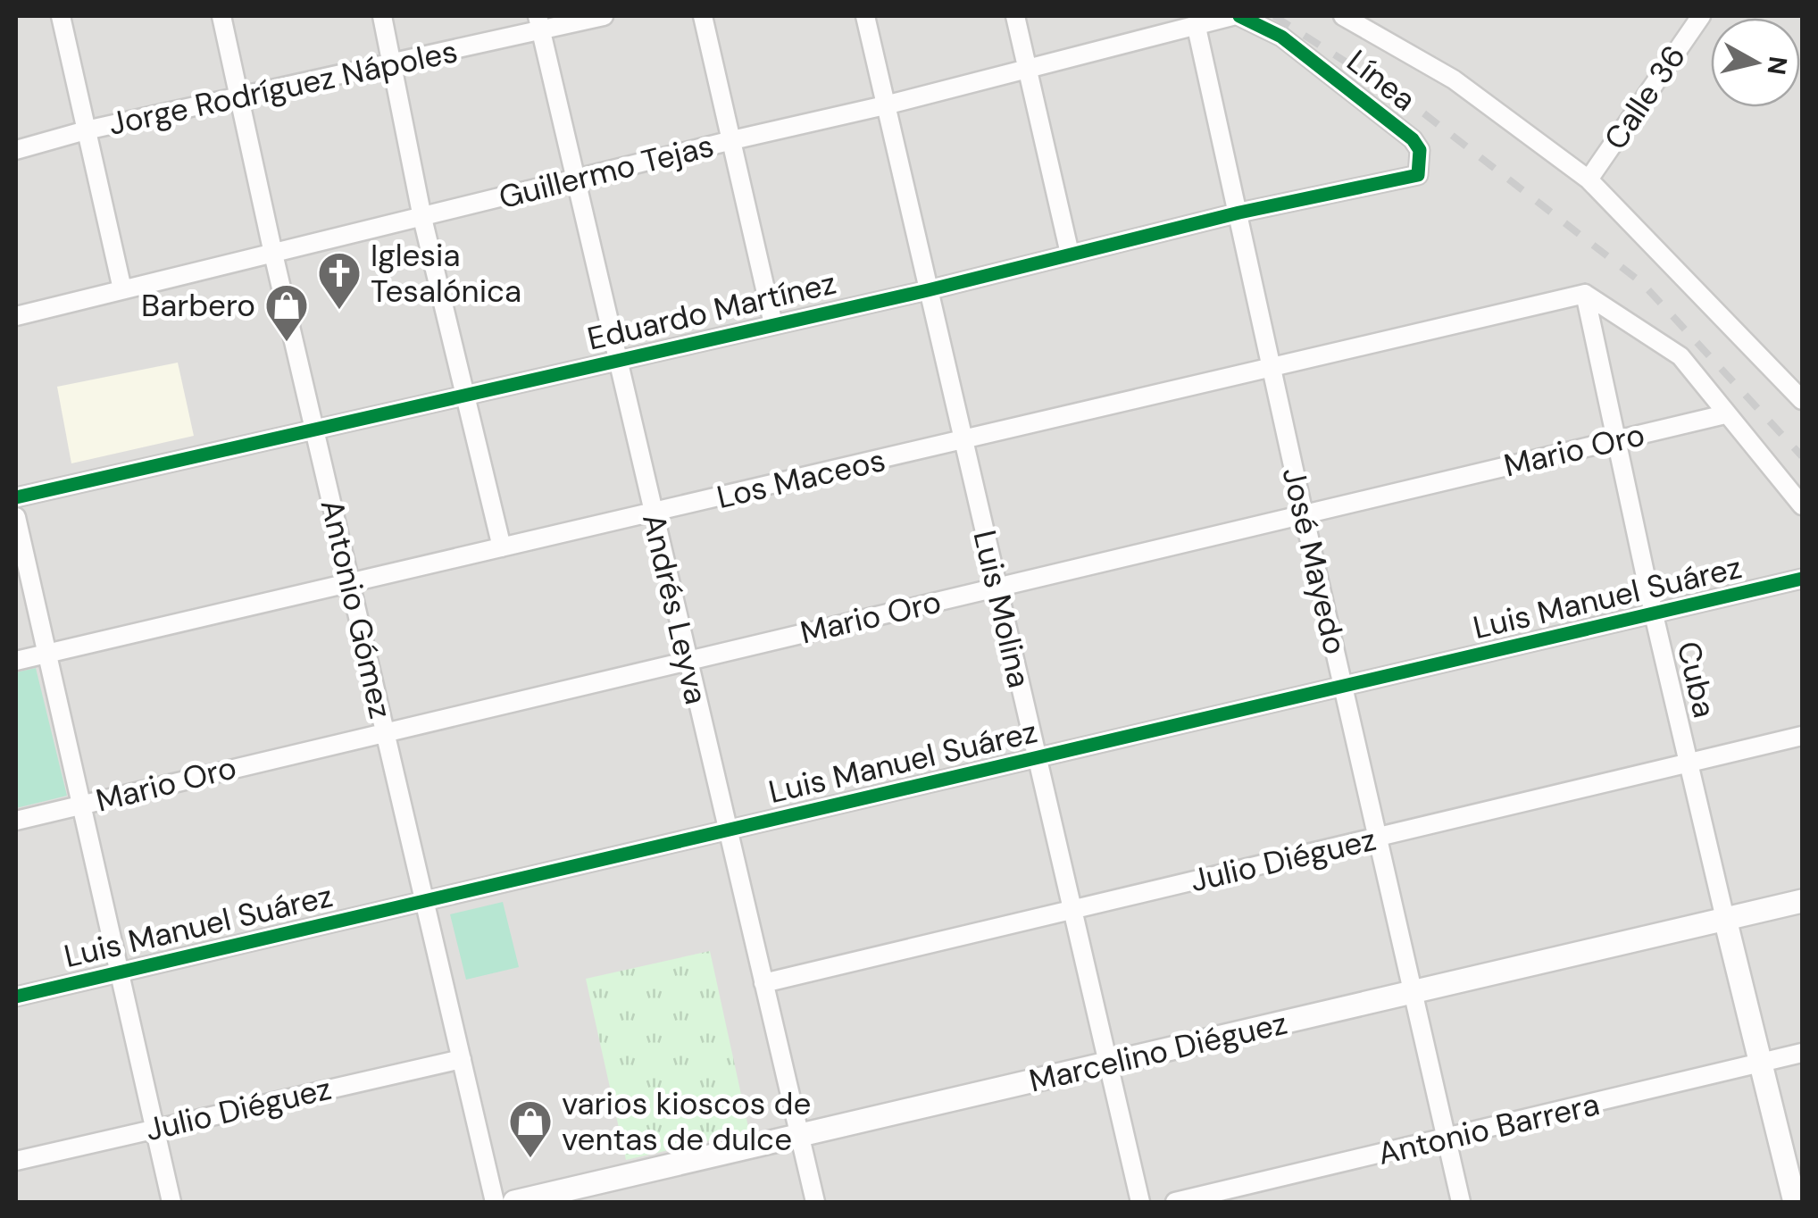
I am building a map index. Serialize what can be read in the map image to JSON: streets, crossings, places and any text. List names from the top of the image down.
{
  "streets": {
    "street": [
      "Línea",
      "Jorge Rodríguez Nápoles",
      "Calle 36",
      "Guillermo Tejas",
      "Eduardo Martínez",
      "Mario Oro",
      "Los Maceos",
      "José Mayedo",
      "Luis Manuel Suárez",
      "Antonio Gómez",
      "Andrés Leyva",
      "Luis Molina",
      "Cuba",
      "Julio Diéguez",
      "Marcelino Diéguez",
      "Antonio Barrera"
    ]
  },
  "crossings": [
    ["Línea", "Calle 36"],
    ["Línea", "Eduardo Martínez"],
    ["Jorge Rodríguez Nápoles", "Antonio Gómez"],
    ["Jorge Rodríguez Nápoles", "Andrés Leyva"],
    ["Guillermo Tejas", "José Mayedo"],
    ["Guillermo Tejas", "Antonio Gómez"],
    ["Guillermo Tejas", "Andrés Leyva"],
    ["Guillermo Tejas", "Luis Molina"],
    ["Eduardo Martínez", "José Mayedo"],
    ["Eduardo Martínez", "Antonio Gómez"],
    ["Eduardo Martínez", "Andrés Leyva"],
    ["Eduardo Martínez", "Luis Molina"],
    ["Mario Oro", "José Mayedo"],
    ["Mario Oro", "Antonio Gómez"],
    ["Mario Oro", "Andrés Leyva"],
    ["Mario Oro", "Luis Molina"],
    ["Mario Oro", "Cuba"],
    ["Los Maceos", "José Mayedo"],
    ["Los Maceos", "Antonio Gómez"],
    ["Los Maceos", "Andrés Leyva"],
    ["Los Maceos", "Luis Molina"],
    ["Los Maceos", "Cuba"],
    ["José Mayedo", "Luis Manuel Suárez"],
    ["José Mayedo", "Julio Diéguez"],
    ["José Mayedo", "Marcelino Diéguez"],
    ["José Mayedo", "Antonio Barrera"],
    ["Luis Manuel Suárez", "Antonio Gómez"],
    ["Luis Manuel Suárez", "Andrés Leyva"],
    ["Luis Manuel Suárez", "Luis Molina"],
    ["Luis Manuel Suárez", "Cuba"],
    ["Antonio Gómez", "Julio Diéguez"],
    ["Andrés Leyva", "Julio Diéguez"],
    ["Andrés Leyva", "Marcelino Diéguez"],
    ["Luis Molina", "Julio Diéguez"],
    ["Luis Molina", "Marcelino Diéguez"],
    ["Cuba", "Julio Diéguez"],
    ["Cuba", "Marcelino Diéguez"],
    ["Cuba", "Antonio Barrera"]
  ],
  "places": {
    "church": ["Iglesia Tesalónica"],
    "shop": ["Barbero", "varios kioscos de ventas de dulce"]
  },
  "north": "right"
}
